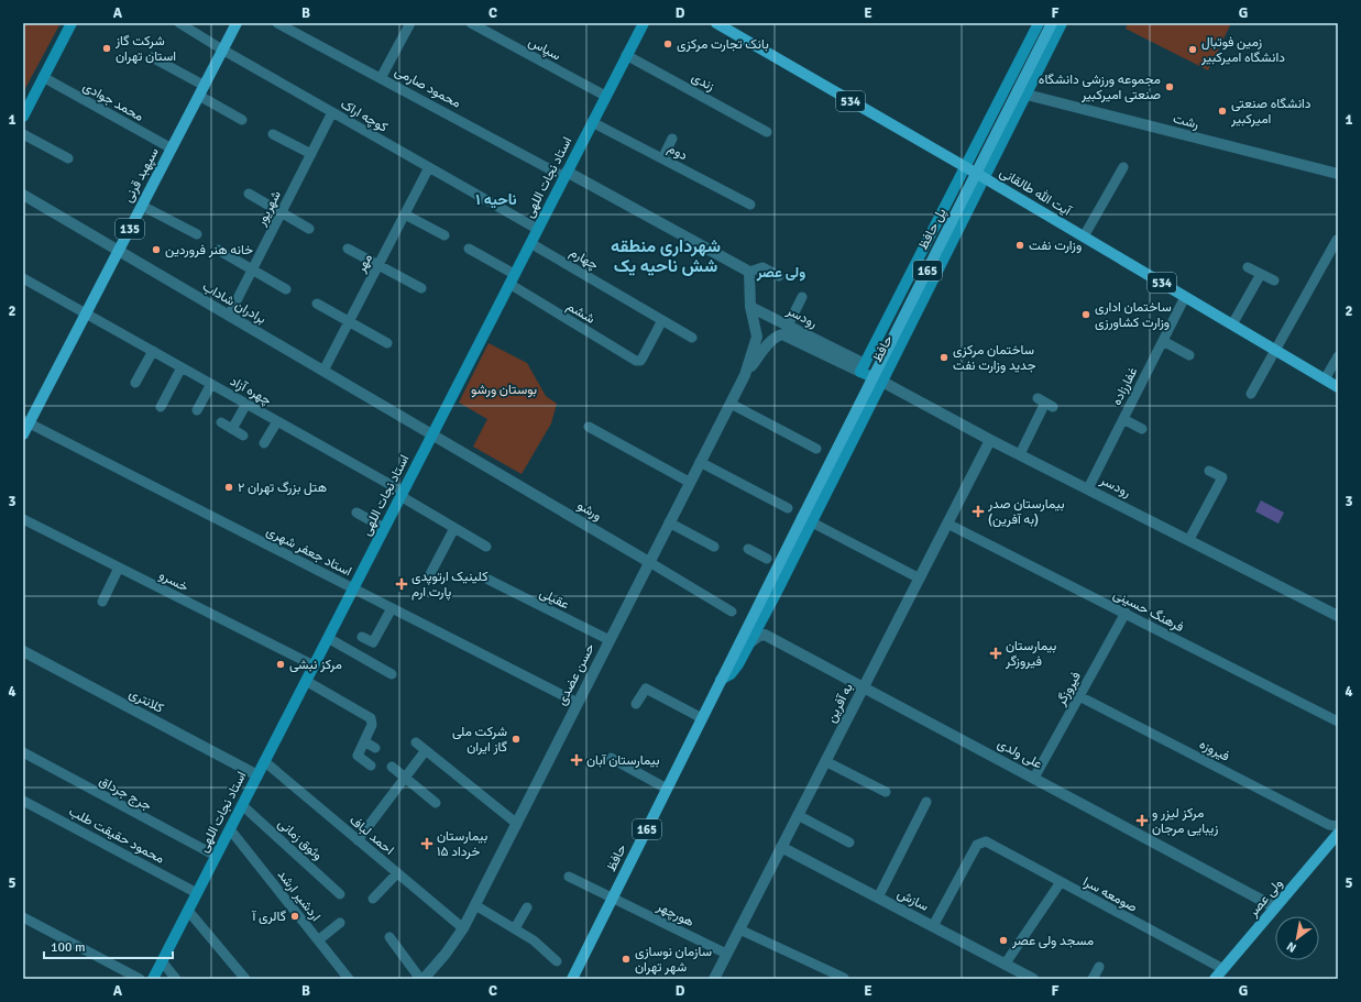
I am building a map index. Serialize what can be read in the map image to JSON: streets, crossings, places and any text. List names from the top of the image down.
{
  "streets": {
    "main road": [
      "534",
      "سپهبد قرنی",
      "استاد نجات اللهی",
      "آیت الله طالقانی",
      "135",
      "پل حافظ",
      "165",
      "حافظ",
      "ولی عصر"
    ],
    "street": [
      "سپاس",
      "زندی",
      "محمود صارمی",
      "محمد جوادی",
      "کوچه اراک",
      "رشت",
      "دوم",
      "شهریور",
      "چهارم",
      "مهر",
      "برادران شاداب",
      "ششم",
      "رودسر",
      "غفارزاده",
      "چهره آزاد",
      "ورشو",
      "استاد جعفر شهری",
      "خسرو",
      "عقیلی",
      "فرهنگ حسینی",
      "حسن عضدی",
      "فیروزگر",
      "کلانتری",
      "به آفرین",
      "فیروزه",
      "علی ولدی",
      "جرج جرداق",
      "محمود حقیقت طلب",
      "احمد لباف",
      "وثوق زمانی",
      "صومعه سرا",
      "اردشیر ارشد",
      "سازش",
      "هورچهر"
    ]
  },
  "crossings": [
    ["سپاس", "استاد نجات اللهی"],
    ["زندی", "استاد نجات اللهی"],
    ["محمود صارمی", "استاد نجات اللهی"],
    ["محمد جوادی", "سپهبد قرنی"],
    ["کوچه اراک", "سپهبد قرنی"],
    ["کوچه اراک", "استاد نجات اللهی"],
    ["کوچه اراک", "شهریور"],
    ["کوچه اراک", "مهر"],
    ["رشت", "حافظ"],
    ["دوم", "استاد نجات اللهی"],
    ["سپهبد قرنی", "برادران شاداب"],
    ["سپهبد قرنی", "چهره آزاد"],
    ["سپهبد قرنی", "استاد جعفر شهری"],
    ["استاد نجات اللهی", "چهارم"],
    ["استاد نجات اللهی", "برادران شاداب"],
    ["استاد نجات اللهی", "ششم"],
    ["استاد نجات اللهی", "چهره آزاد"],
    ["استاد نجات اللهی", "ورشو"],
    ["استاد نجات اللهی", "استاد جعفر شهری"],
    ["استاد نجات اللهی", "خسرو"],
    ["استاد نجات اللهی", "کلانتری"],
    ["استاد نجات اللهی", "جرج جرداق"],
    ["استاد نجات اللهی", "محمود حقیقت طلب"],
    ["استاد نجات اللهی", "احمد لباف"],
    ["استاد نجات اللهی", "وثوق زمانی"],
    ["استاد نجات اللهی", "اردشیر ارشد"],
    ["آیت الله طالقانی", "حافظ"],
    ["آیت الله طالقانی", "غفارزاده"],
    ["شهریور", "برادران شاداب"],
    ["پل حافظ", "حافظ"],
    ["چهارم", "ششم"],
    ["مهر", "برادران شاداب"],
    ["برادران شاداب", "ورشو"],
    ["رودسر", "حافظ"],
    ["رودسر", "غفارزاده"],
    ["رودسر", "حسن عضدی"],
    ["رودسر", "به آفرین"],
    ["حافظ", "علی ولدی"],
    ["حافظ", "هورچهر"],
    ["ورشو", "حسن عضدی"],
    ["استاد جعفر شهری", "حسن عضدی"],
    ["عقیلی", "حسن عضدی"],
    ["فرهنگ حسینی", "فیروزگر"],
    ["فرهنگ حسینی", "به آفرین"],
    ["حسن عضدی", "احمد لباف"],
    ["فیروزگر", "فیروزه"],
    ["فیروزگر", "علی ولدی"],
    ["به آفرین", "علی ولدی"],
    ["به آفرین", "سازش"],
    ["به آفرین", "هورچهر"],
    ["علی ولدی", "ولی عصر"],
    ["صومعه سرا", "ولی عصر"],
    ["صومعه سرا", "سازش"]
  ],
  "districts": ["ناحیه ۱", "شهرداری منطقه شش ناحیه یک", "ولی عصر"],
  "parks": ["بوستان ورشو"],
  "places": {
    "other": [
      "بانک تجارت مرکزی",
      "شرکت گاز استان تهران",
      "زمین فوتبال دانشگاه امیرکبیر",
      "مجموعه ورزشی دانشگاه صنعتی امیرکبیر",
      "دانشگاه صنعتی امیرکبیر",
      "وزارت نفت",
      "خانه هنر فروردین",
      "ساختمان اداری وزارت کشاورزی",
      "ساختمان مرکزی جدید وزارت نفت",
      "هتل بزرگ تهران ۲",
      "مرکز نبشی",
      "شرکت ملی گاز ایران",
      "گالری آ",
      "مسجد ولی عصر",
      "سازمان نوسازی شهر تهران"
    ],
    "health": [
      "بیمارستان صدر (به آفرین)",
      "کلینیک ارتوپدی پارت ارم",
      "بیمارستان فیروزگر",
      "بیمارستان آبان",
      "مرکز لیزر و زیبایی مرجان",
      "بیمارستان ۱۵ خرداد"
    ]
  },
  "scale_bar": "100 m",
  "north": "bottom left",
  "grid": {
    "columns": [
      "A",
      "B",
      "C",
      "D",
      "E",
      "F",
      "G"
    ],
    "rows": [
      "1",
      "2",
      "3",
      "4",
      "5"
    ]
  }
}
